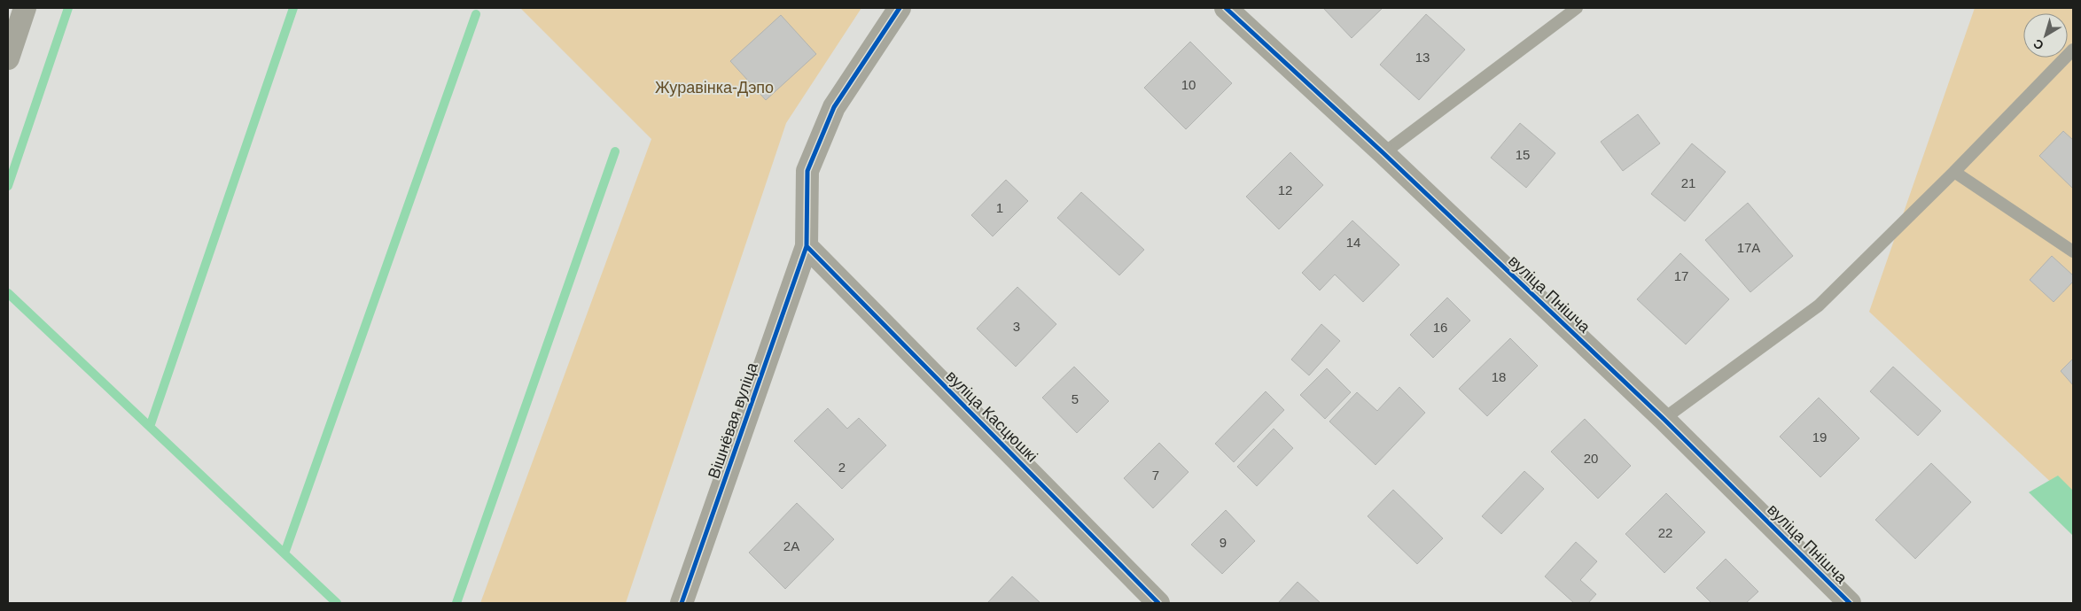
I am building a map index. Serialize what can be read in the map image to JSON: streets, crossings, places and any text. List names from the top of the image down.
{
  "streets": {
    "street": ["вуліца Пнішча", "вуліца Касцюшкі", "Вішнёвая вуліца"]
  },
  "crossings": [
    ["вуліца Касцюшкі", "Вішнёвая вуліца"]
  ],
  "parks": ["Журавінка-Дэпо"],
  "house_numbers": [
    "13",
    "10",
    "15",
    "21",
    "12",
    "1",
    "14",
    "17А",
    "17",
    "3",
    "16",
    "18",
    "5",
    "19",
    "20",
    "2",
    "7",
    "22",
    "9",
    "2А"
  ],
  "north": "bottom left"
}
